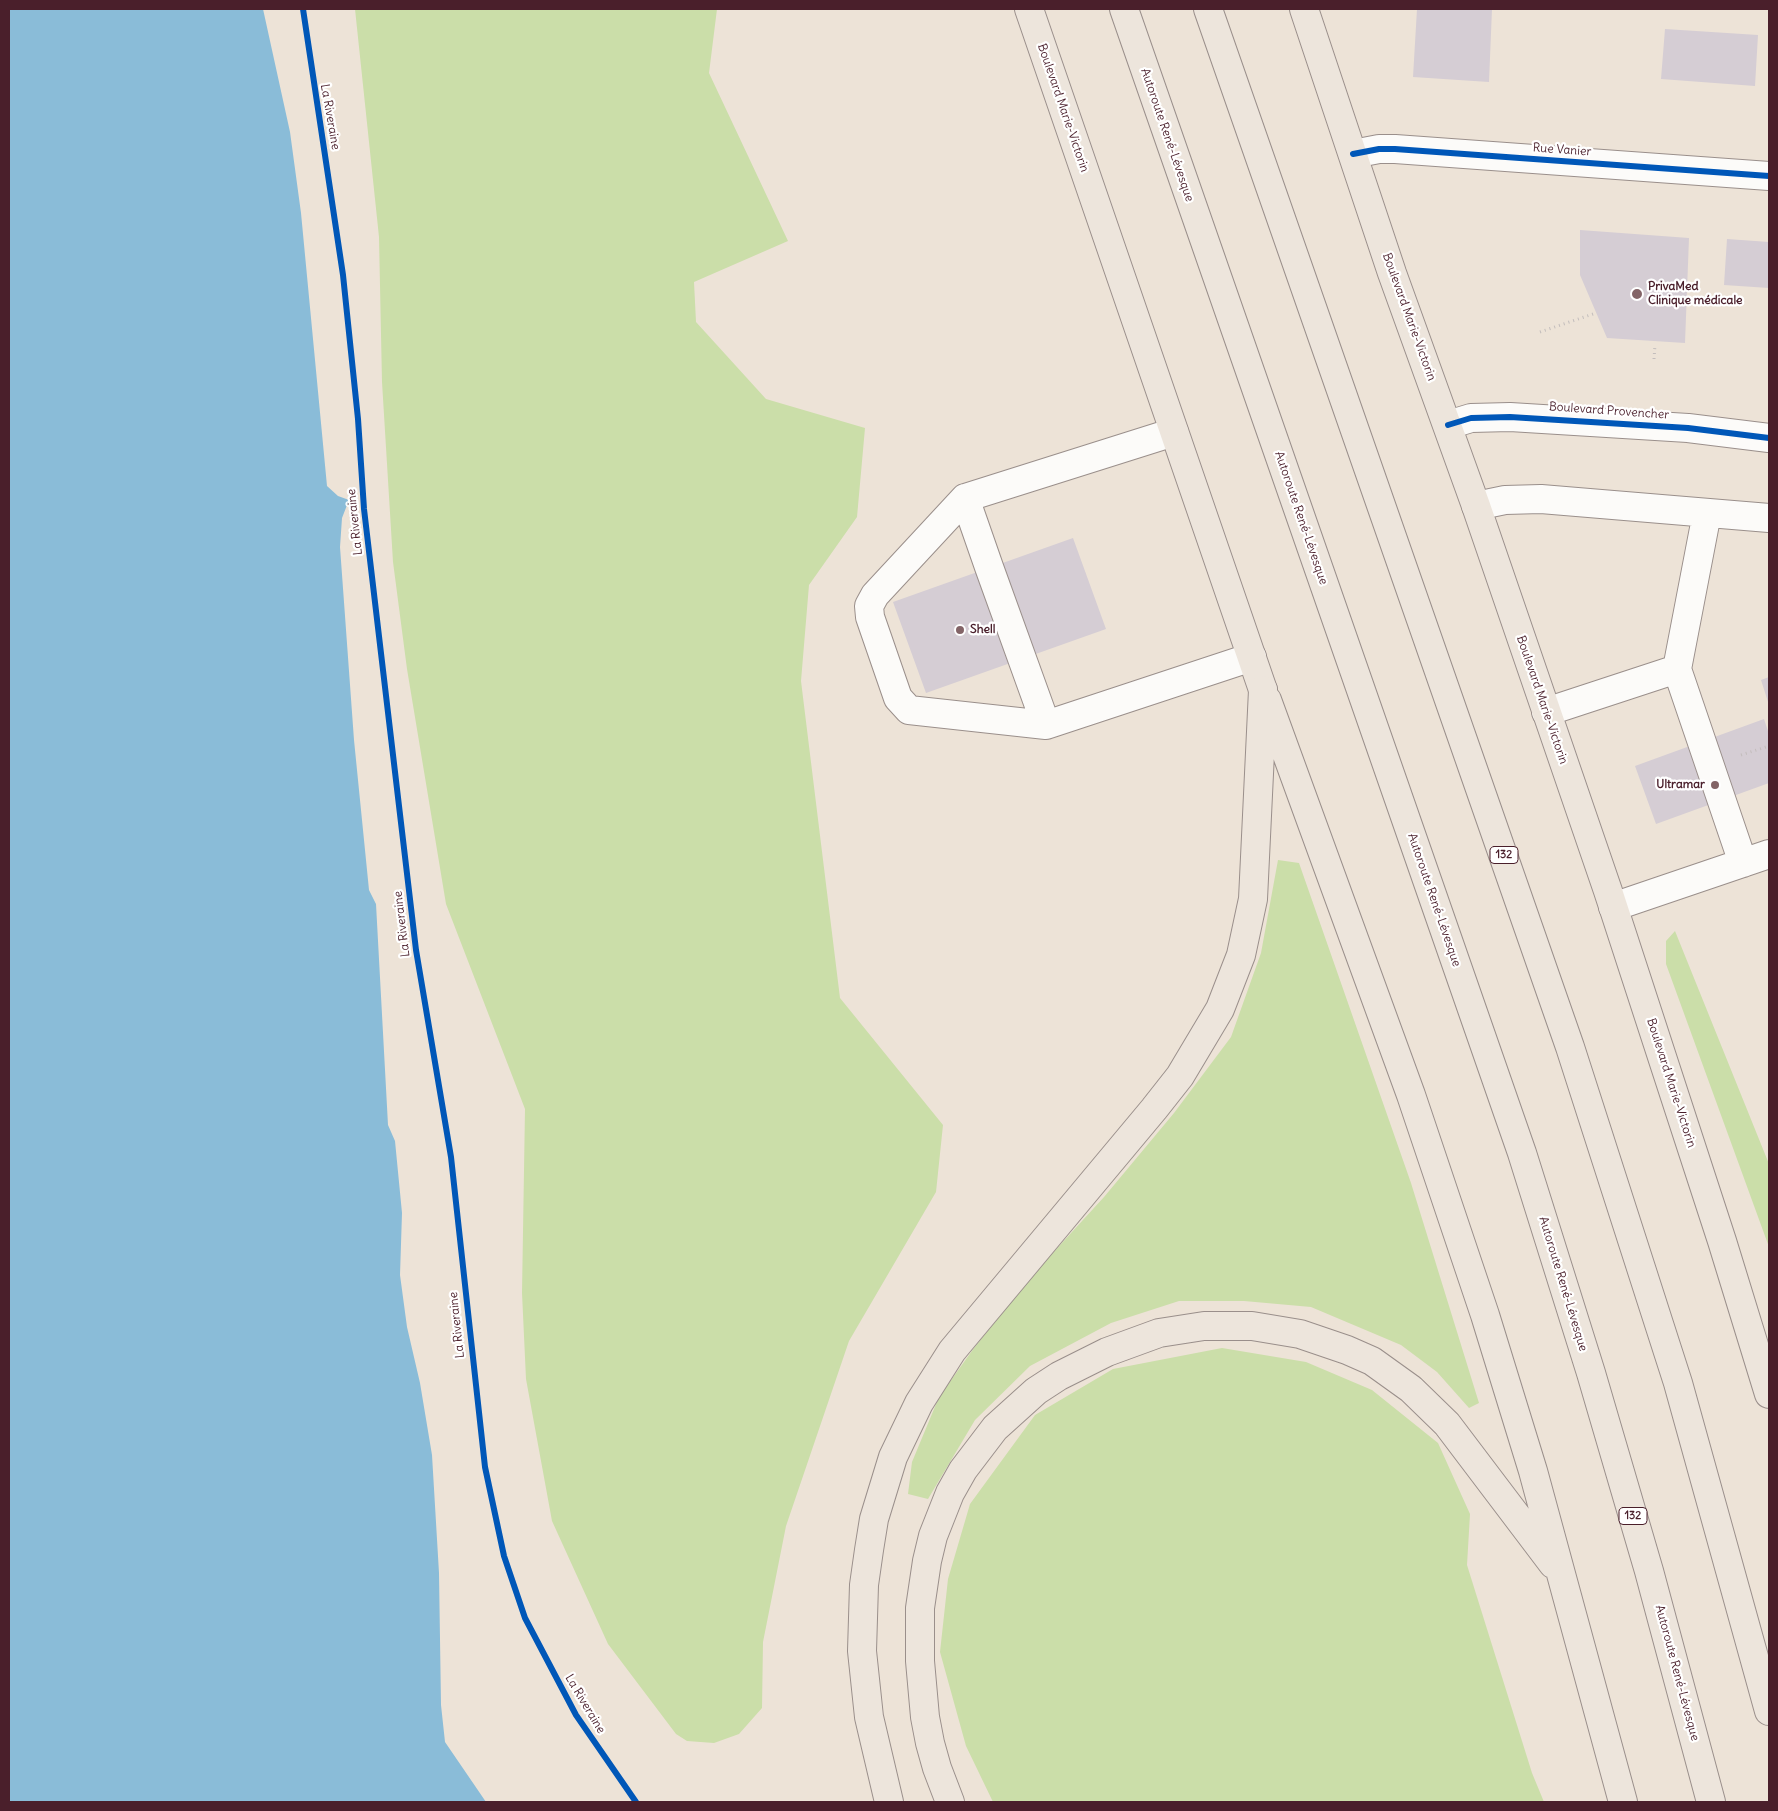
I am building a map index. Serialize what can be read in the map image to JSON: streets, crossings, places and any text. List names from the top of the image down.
{
  "streets": {
    "main road": ["Boulevard Marie-Victorin", "Autoroute René-Lévesque", "132"],
    "street": ["Rue Vanier", "Boulevard Provencher"],
    "cycle path": ["La Riveraine"]
  },
  "crossings": [
    ["Boulevard Marie-Victorin", "Rue Vanier"],
    ["Boulevard Marie-Victorin", "Boulevard Provencher"]
  ],
  "places": ["PrivaMed Clinique médicale", "Shell", "Ultramar"]
}
